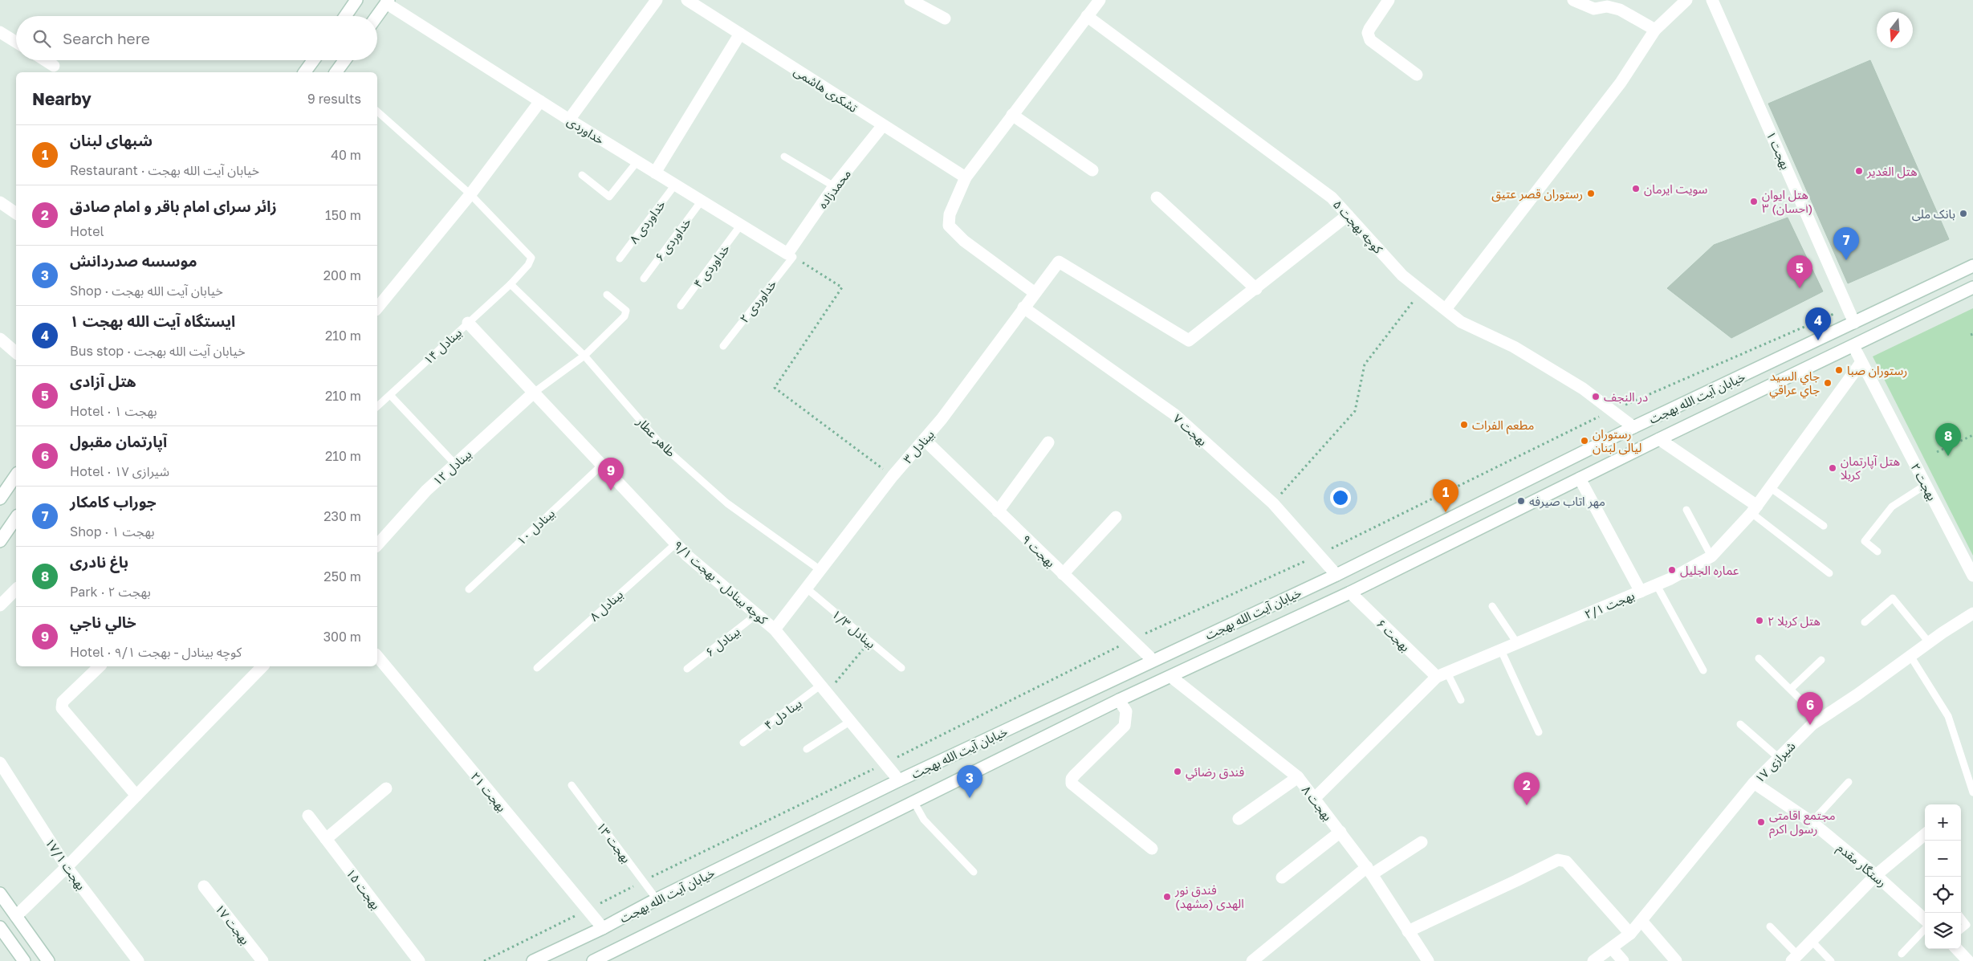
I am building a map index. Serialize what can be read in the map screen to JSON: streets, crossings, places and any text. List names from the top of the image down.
{
  "streets": {
    "street": [
      "تشکری هاشمی",
      "خداوردی",
      "بهجت ۱",
      "محمدزاده",
      "کوچه بهجت ۵",
      "خیابان آیت الله بهجت",
      "بهجت ۷",
      "بینادل ۳",
      "بینادل ۱۲",
      "بهجت ۲",
      "بهجت ۹",
      "کوچه بینادل - بهجت ۹/۱",
      "بهجت ۲/۱",
      "بهجت ۶",
      "شیرازی ۱۷",
      "بهجت ۲۱",
      "بهجت ۸",
      "بهجت ۱۷/۱",
      "رستگار مقدم",
      "بهجت ۱۵",
      "بهجت ۱۷"
    ],
    "lane": [
      "خداوردی ۸",
      "خداوردی ۶",
      "خداوردی ۴",
      "خداوردی ۲",
      "بینادل ۱۴",
      "طاهر عطار",
      "بینادل ۱۰",
      "بینادل ۸",
      "بینادل ۱/۳",
      "بینادل ۶",
      "بینا دل ۴",
      "بهجت ۱۳"
    ]
  },
  "crossings": [
    ["تشکری هاشمی", "محمدزاده"],
    ["خداوردی", "محمدزاده"],
    ["خداوردی", "خداوردی ۸"],
    ["خداوردی", "خداوردی ۶"],
    ["خداوردی", "خداوردی ۴"],
    ["خداوردی", "خداوردی ۲"],
    ["بهجت ۱", "خیابان آیت الله بهجت"],
    ["محمدزاده", "خداوردی ۲"],
    ["کوچه بهجت ۵", "خیابان آیت الله بهجت"],
    ["بینادل ۱۴", "طاهر عطار"],
    ["بینادل ۱۴", "کوچه بینادل - بهجت ۹/۱"],
    ["خیابان آیت الله بهجت", "بهجت ۷"],
    ["خیابان آیت الله بهجت", "بهجت ۲"],
    ["خیابان آیت الله بهجت", "بهجت ۹"],
    ["خیابان آیت الله بهجت", "کوچه بینادل - بهجت ۹/۱"],
    ["خیابان آیت الله بهجت", "بهجت ۶"],
    ["خیابان آیت الله بهجت", "بهجت ۲۱"],
    ["خیابان آیت الله بهجت", "بهجت ۸"],
    ["خیابان آیت الله بهجت", "بهجت ۱۳"],
    ["بهجت ۷", "بینادل ۳"],
    ["طاهر عطار", "بینادل ۳"],
    ["بینادل ۳", "بهجت ۹"],
    ["بینادل ۳", "کوچه بینادل - بهجت ۹/۱"],
    ["بینادل ۳", "بینادل ۱/۳"],
    ["بینادل ۱۲", "کوچه بینادل - بهجت ۹/۱"],
    ["بهجت ۲", "بهجت ۲/۱"],
    ["بینادل ۱۰", "کوچه بینادل - بهجت ۹/۱"],
    ["کوچه بینادل - بهجت ۹/۱", "بینادل ۸"],
    ["کوچه بینادل - بهجت ۹/۱", "بینادل ۶"],
    ["کوچه بینادل - بهجت ۹/۱", "بینا دل ۴"],
    ["بهجت ۲/۱", "بهجت ۶"],
    ["بهجت ۲/۱", "بهجت ۸"],
    ["شیرازی ۱۷", "رستگار مقدم"]
  ],
  "places": [
    "هتل الغدیر",
    "سویت ایرمان",
    "رستوران قصر عتیق",
    "هتل ایوان ۳ (احسان)",
    "بانک ملی",
    "رستوران صبا",
    "جاي السيد جاي عراقي",
    "در النجف",
    "مطعم الفرات",
    "رستوران لیالی لبنان",
    "هتل آپارتمان کربلا",
    "مهر اتاب صيرفه",
    "عماره الجلیل",
    "هتل کربلا ۲",
    "فندق رضائي",
    "مجتمع اقامتی رسول اکرم",
    "فندق نور الهدى (مشهد)"
  ],
  "north": "bottom",
  "page": {
    "search": "Search here",
    "heading": ["Nearby", "9 results"],
    "list": [
      {
        "mark": "1",
        "name": "شبهای لبنان",
        "note": "Restaurant · خیابان آیت الله بهجت",
        "value": "40 m"
      },
      {
        "mark": "2",
        "name": "زائر سرای امام باقر و امام صادق",
        "note": "Hotel",
        "value": "150 m"
      },
      {
        "mark": "3",
        "name": "موسسه صدردانش",
        "note": "Shop · خیابان آیت الله بهجت",
        "value": "200 m"
      },
      {
        "mark": "4",
        "name": "ایستگاه آیت الله بهجت ۱",
        "note": "Bus stop · خیابان آیت الله بهجت",
        "value": "210 m"
      },
      {
        "mark": "5",
        "name": "هتل آزادی",
        "note": "Hotel · بهجت ۱",
        "value": "210 m"
      },
      {
        "mark": "6",
        "name": "آپارتمان مقبول",
        "note": "Hotel · شیرازی ۱۷",
        "value": "210 m"
      },
      {
        "mark": "7",
        "name": "جوراب کامکار",
        "note": "Shop · بهجت ۱",
        "value": "230 m"
      },
      {
        "mark": "8",
        "name": "باغ نادری",
        "note": "Park · بهجت ۲",
        "value": "250 m"
      },
      {
        "mark": "9",
        "name": "خالي ناجي",
        "note": "Hotel · کوچه بینادل - بهجت ۹/۱",
        "value": "300 m"
      }
    ],
    "pins": [
      "7",
      "5",
      "4",
      "8",
      "9",
      "1",
      "6",
      "3",
      "2"
    ],
    "map_buttons": ["+", "−"]
  }
}
